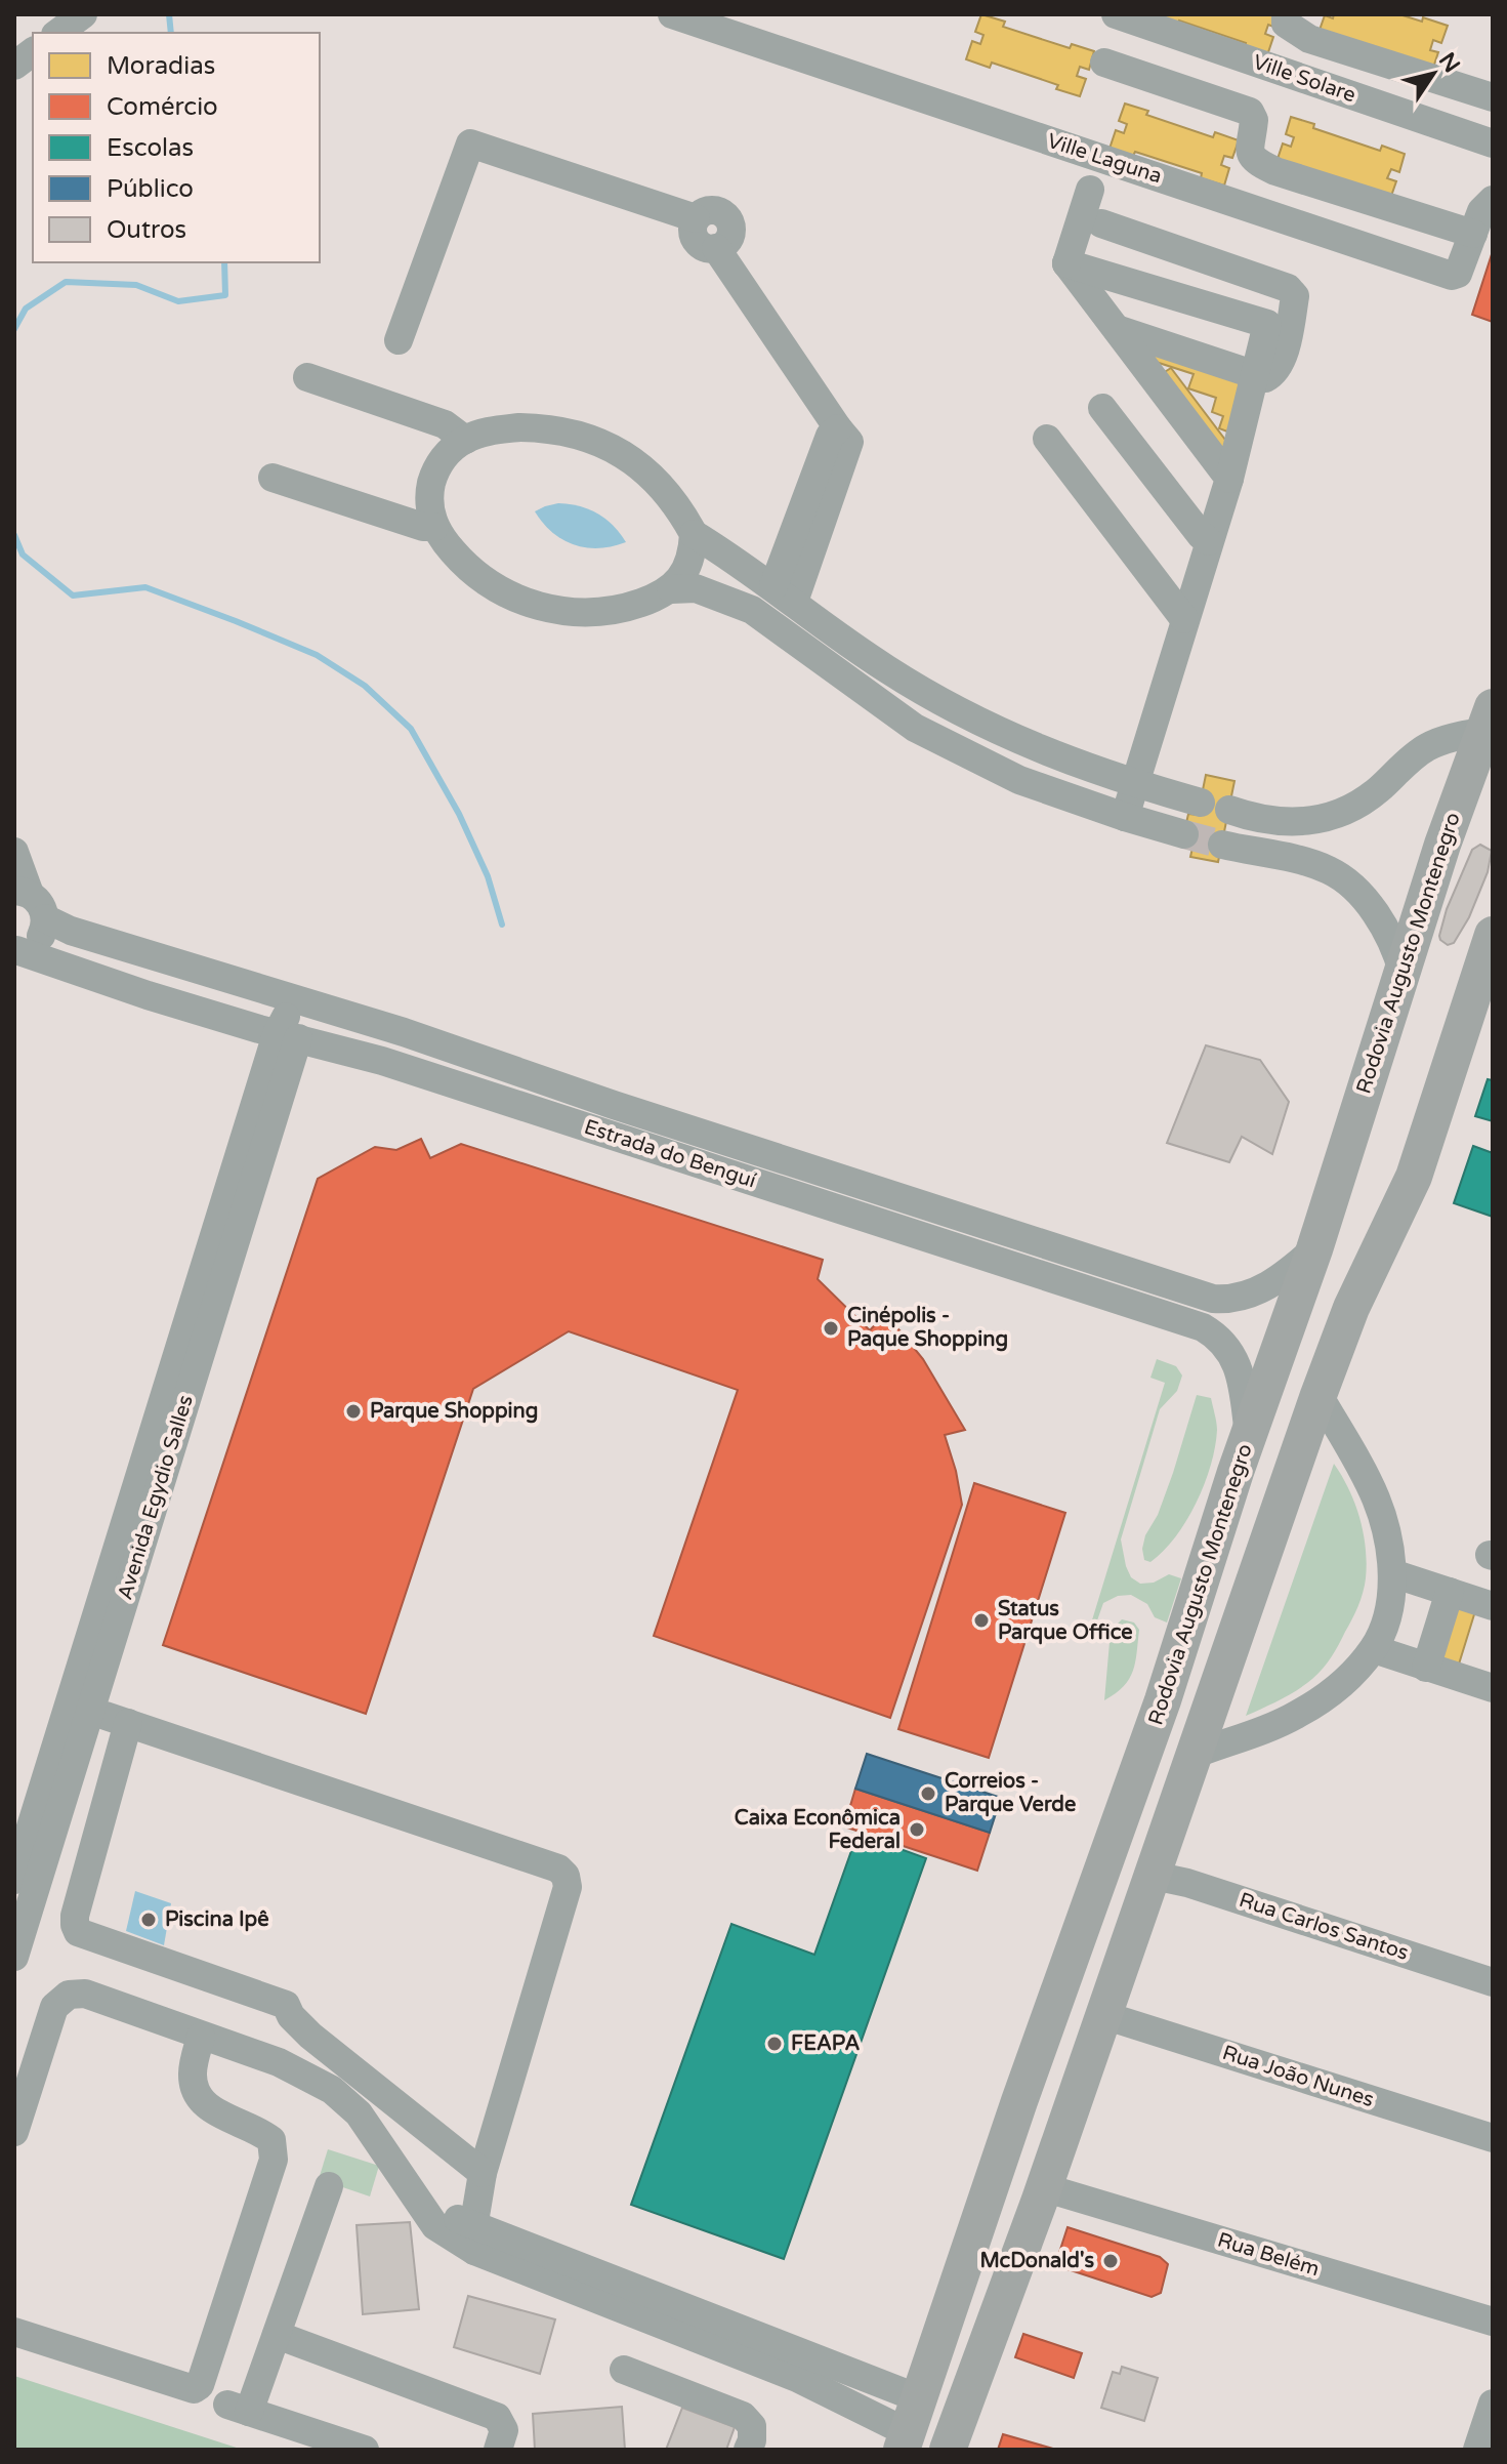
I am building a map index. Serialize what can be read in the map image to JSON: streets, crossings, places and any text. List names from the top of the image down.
{
  "streets": {
    "main road": ["Rodovia Augusto Montenegro"],
    "street": [
      "Ville Solare",
      "Ville Laguna",
      "Estrada do Benguí",
      "Avenida Egydio Salles",
      "Rua Carlos Santos",
      "Rua João Nunes",
      "Rua Belém"
    ]
  },
  "crossings": [
    ["Estrada do Benguí", "Avenida Egydio Salles"]
  ],
  "places": [
    "Cinépolis - Paque Shopping",
    "Parque Shopping",
    "Status Parque Office",
    "Correios - Parque Verde",
    "Caixa Econômica Federal",
    "Piscina Ipê",
    "FEAPA",
    "McDonald's"
  ],
  "legend": [
    "Moradias",
    "Comércio",
    "Escolas",
    "Público",
    "Outros"
  ],
  "north": "top right"
}
